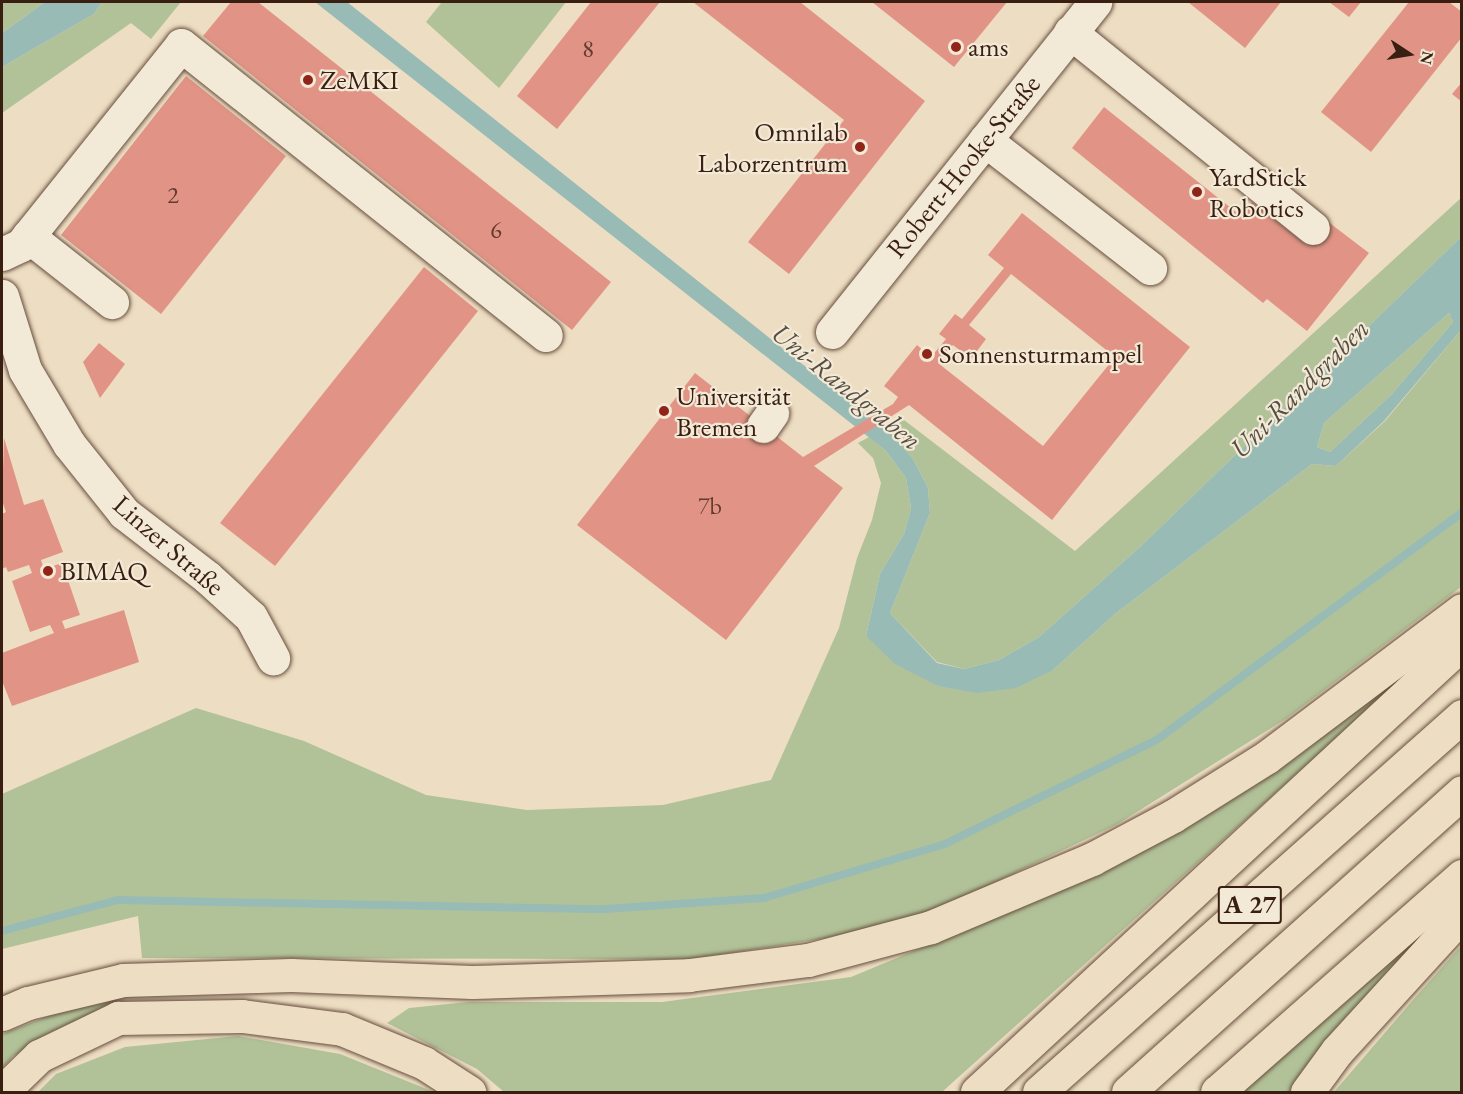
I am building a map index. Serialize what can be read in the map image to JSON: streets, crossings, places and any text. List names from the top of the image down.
{
  "streets": {
    "highway": ["A 27"],
    "street": ["Robert-Hooke-Straße", "Linzer Straße"]
  },
  "water": ["Uni-Randgraben"],
  "places": [
    "ams",
    "ZeMKI",
    "Omnilab Laborzentrum",
    "YardStick Robotics",
    "Sonnensturmampel",
    "Universität Bremen",
    "BIMAQ"
  ],
  "house_numbers": [
    "8",
    "2",
    "6",
    "7b"
  ],
  "north": "right"
}
